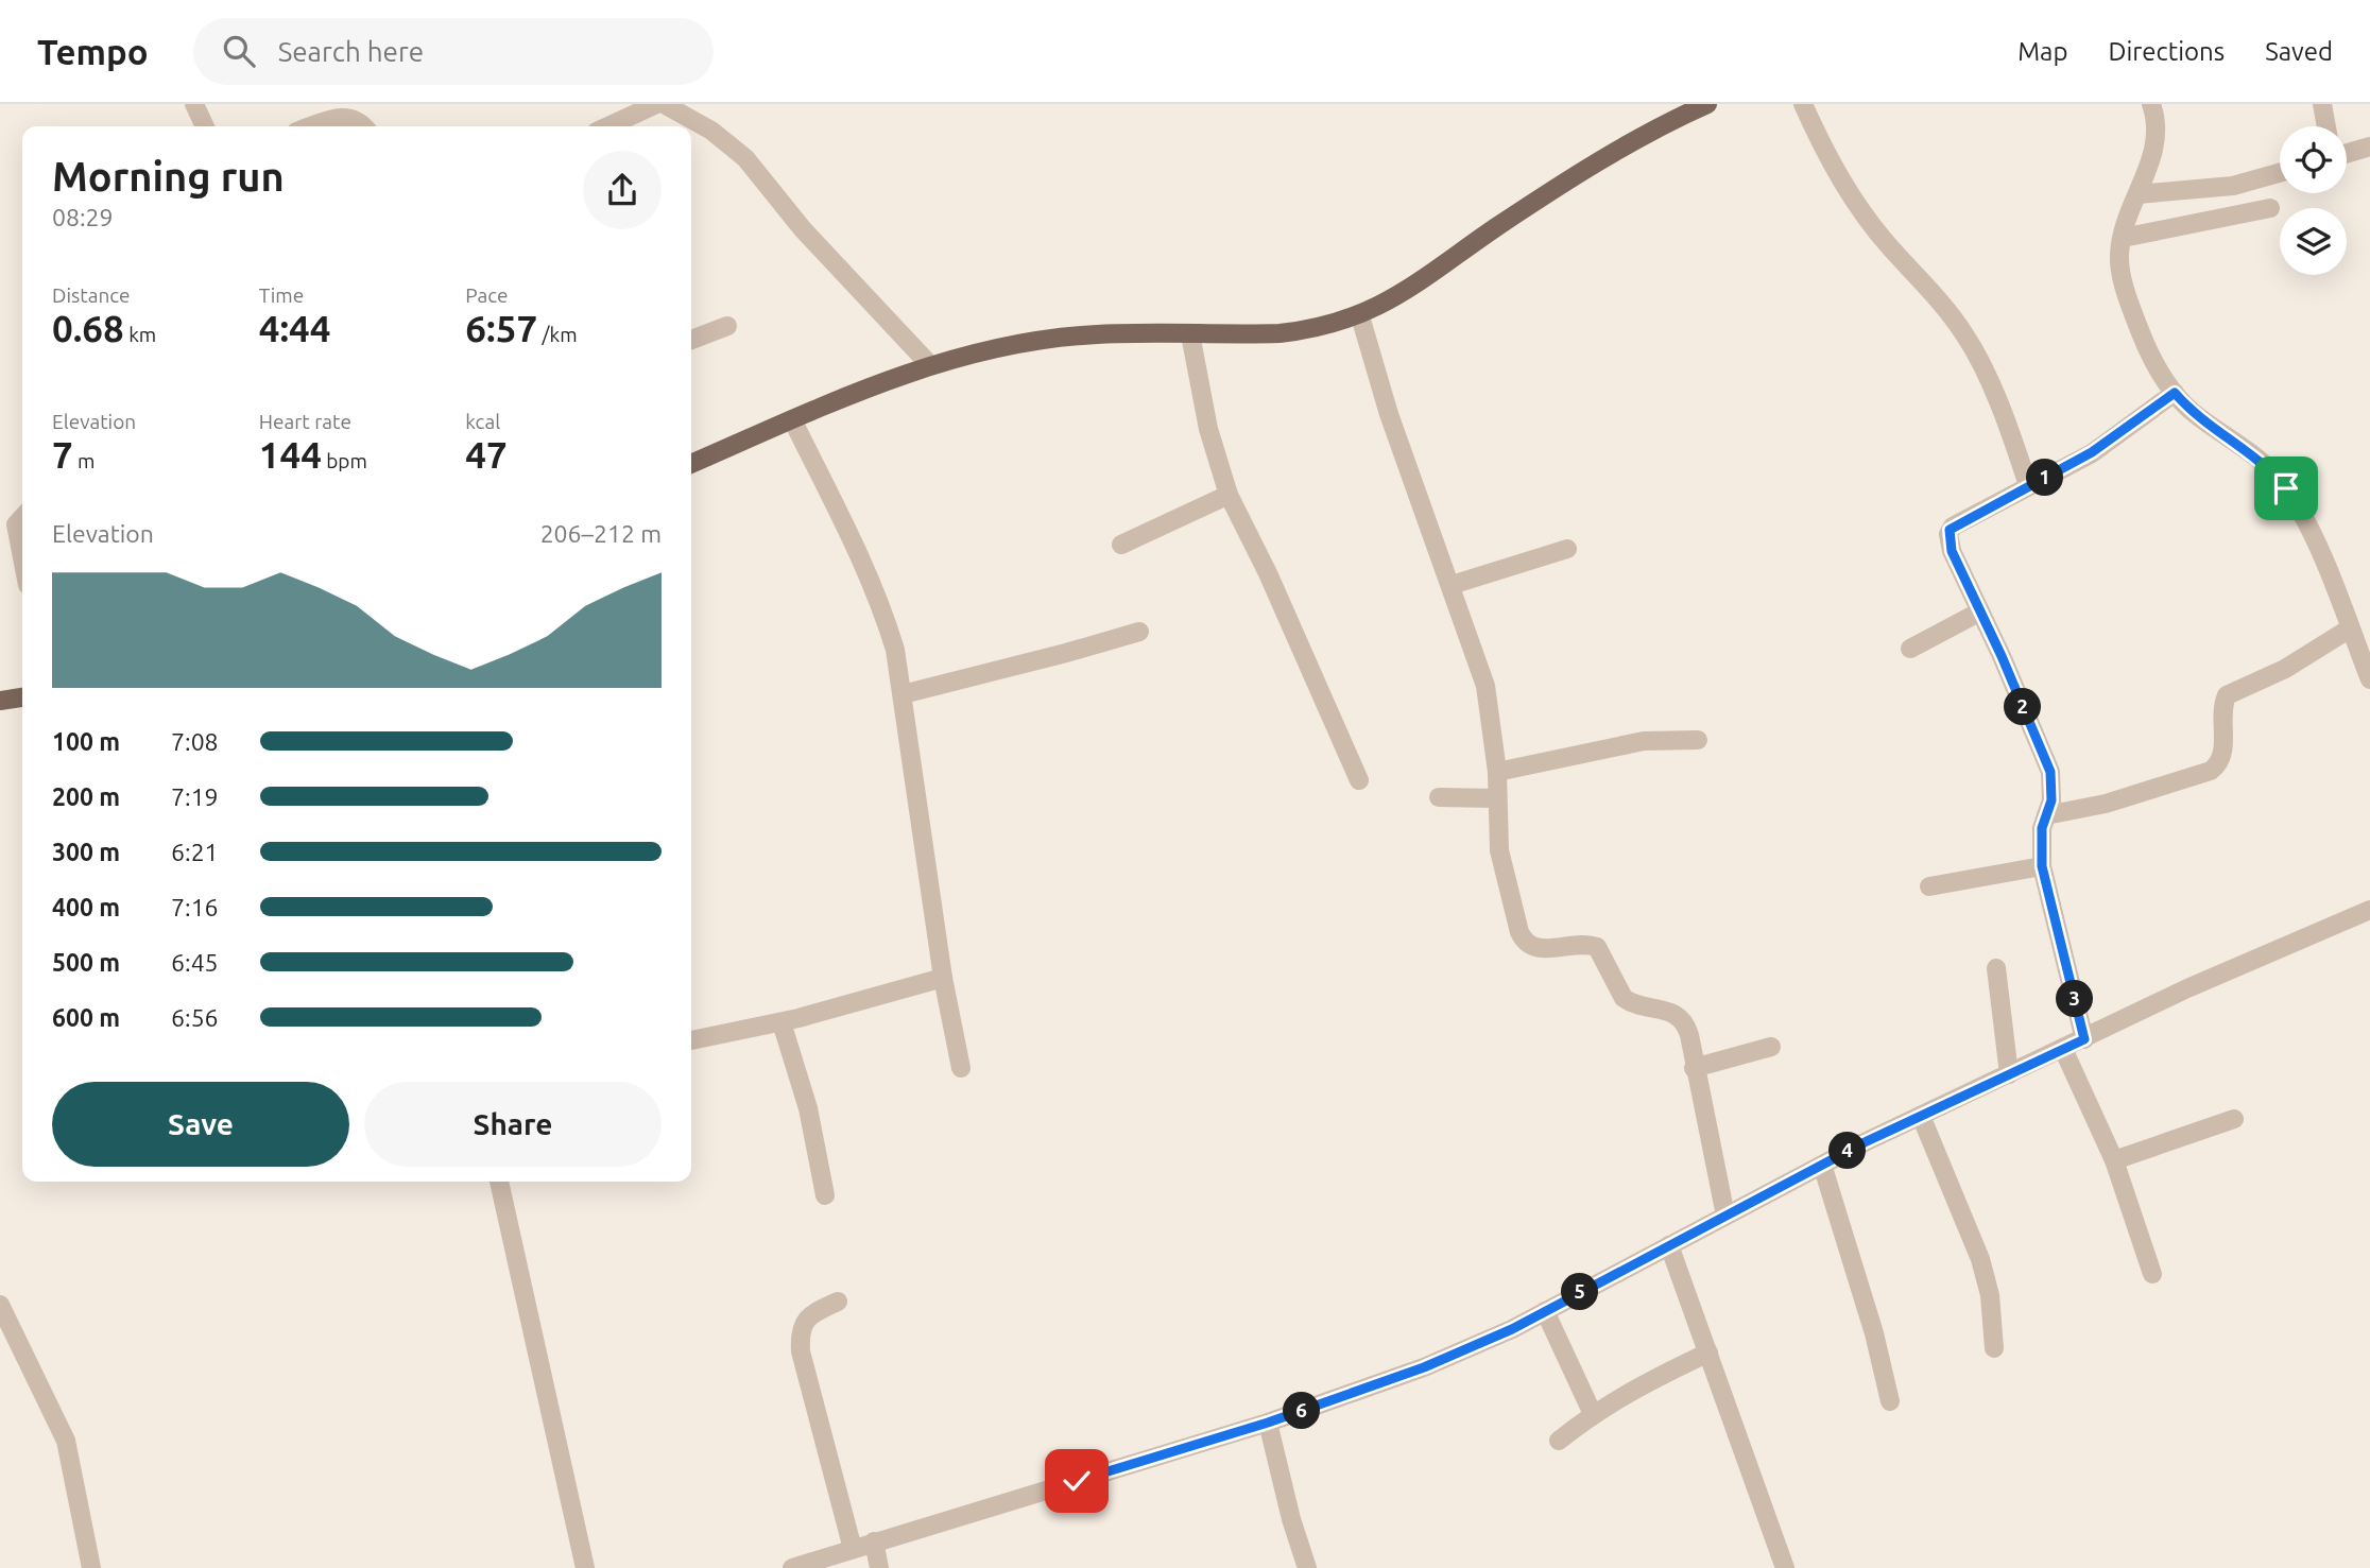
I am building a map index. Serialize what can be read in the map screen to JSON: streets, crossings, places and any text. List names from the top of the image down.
{
  "page": {
    "header": "Tempo",
    "search": "Search here",
    "nav": ["Map", "Directions", "Saved"],
    "heading": ["Morning run", "08:29"],
    "stats": [
      ["Distance", "0.68 km"],
      ["Time", "4:44"],
      ["Pace", "6:57 /km"],
      ["Elevation", "7 m"],
      ["Heart rate", "144 bpm"],
      ["kcal", "47"]
    ],
    "pins": [
      "1",
      "2",
      "3",
      "4",
      "5",
      "6"
    ],
    "chart": ["Elevation", "206–212 m"],
    "list": [
      {
        "name": "100 m",
        "note": "7:08"
      },
      {
        "name": "200 m",
        "note": "7:19"
      },
      {
        "name": "300 m",
        "note": "6:21"
      },
      {
        "name": "400 m",
        "note": "7:16"
      },
      {
        "name": "500 m",
        "note": "6:45"
      },
      {
        "name": "600 m",
        "note": "6:56"
      }
    ],
    "buttons": ["Save", "Share"]
  }
}
